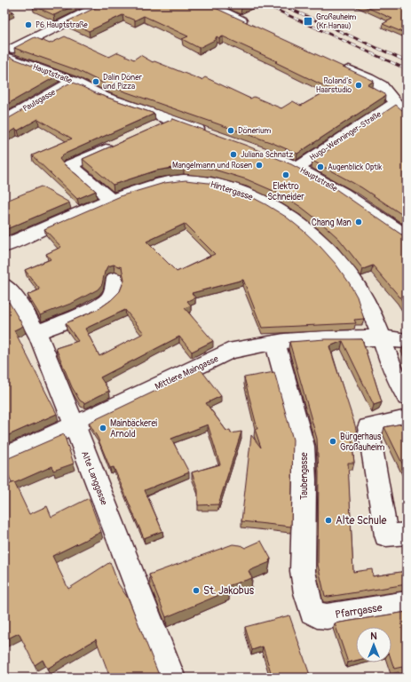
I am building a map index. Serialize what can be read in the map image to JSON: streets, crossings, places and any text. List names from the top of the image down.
{
  "streets": {
    "street": [
      "Hauptstraße",
      "Paulsgasse",
      "Hugo-Wenninger-Straße",
      "Hintergasse",
      "Mittlere Maingasse",
      "Taubengasse",
      "Alte Langgasse",
      "Pfarrgasse"
    ]
  },
  "crossings": [
    ["Hauptstraße", "Paulsgasse"],
    ["Hauptstraße", "Hugo-Wenninger-Straße"],
    ["Hintergasse", "Mittlere Maingasse"],
    ["Mittlere Maingasse", "Taubengasse"],
    ["Mittlere Maingasse", "Alte Langgasse"],
    ["Taubengasse", "Pfarrgasse"]
  ],
  "places": {
    "transit": ["Großauheim (Kr Hanau)"],
    "other": [
      "P6 Hauptstraße",
      "Dalin Döner und Pizza",
      "Roland's Haarstudio",
      "Dönerium",
      "Juliana Schnatz",
      "Mangelmann und Rosen",
      "Augenblick Optik",
      "Elektro Schneider",
      "Chang Man",
      "Mainbäckerei Arnold",
      "Bürgerhaus Großauheim",
      "Alte Schule",
      "St. Jakobus"
    ]
  },
  "north": "top"
}
